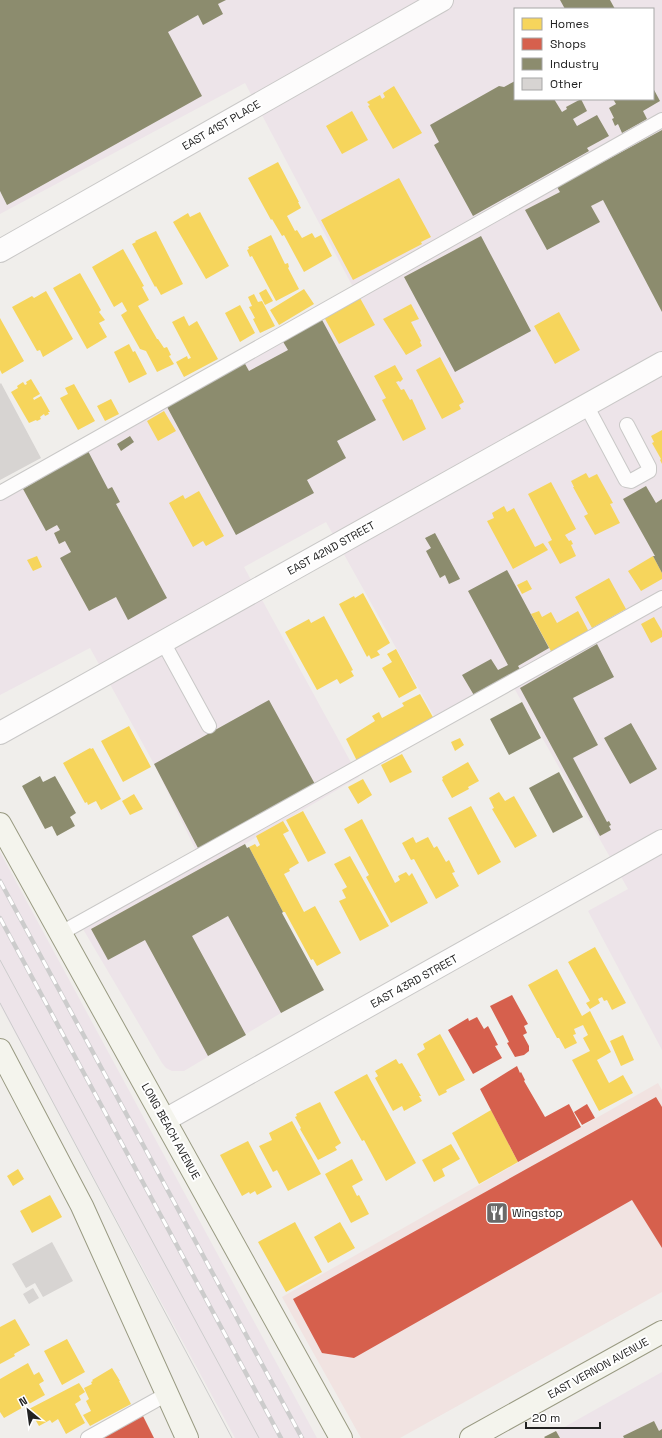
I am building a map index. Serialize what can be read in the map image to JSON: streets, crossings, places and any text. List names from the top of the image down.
{
  "streets": {
    "main road": ["LONG BEACH AVENUE", "EAST VERNON AVENUE"],
    "street": ["EAST 41ST PLACE", "EAST 42ND STREET", "EAST 43RD STREET"]
  },
  "crossings": [
    ["EAST 43RD STREET", "LONG BEACH AVENUE"]
  ],
  "places": {
    "restaurant": ["Wingstop"]
  },
  "legend": [
    "Homes",
    "Shops",
    "Industry",
    "Other"
  ],
  "scale_bar": "20 m",
  "north": "top left"
}
